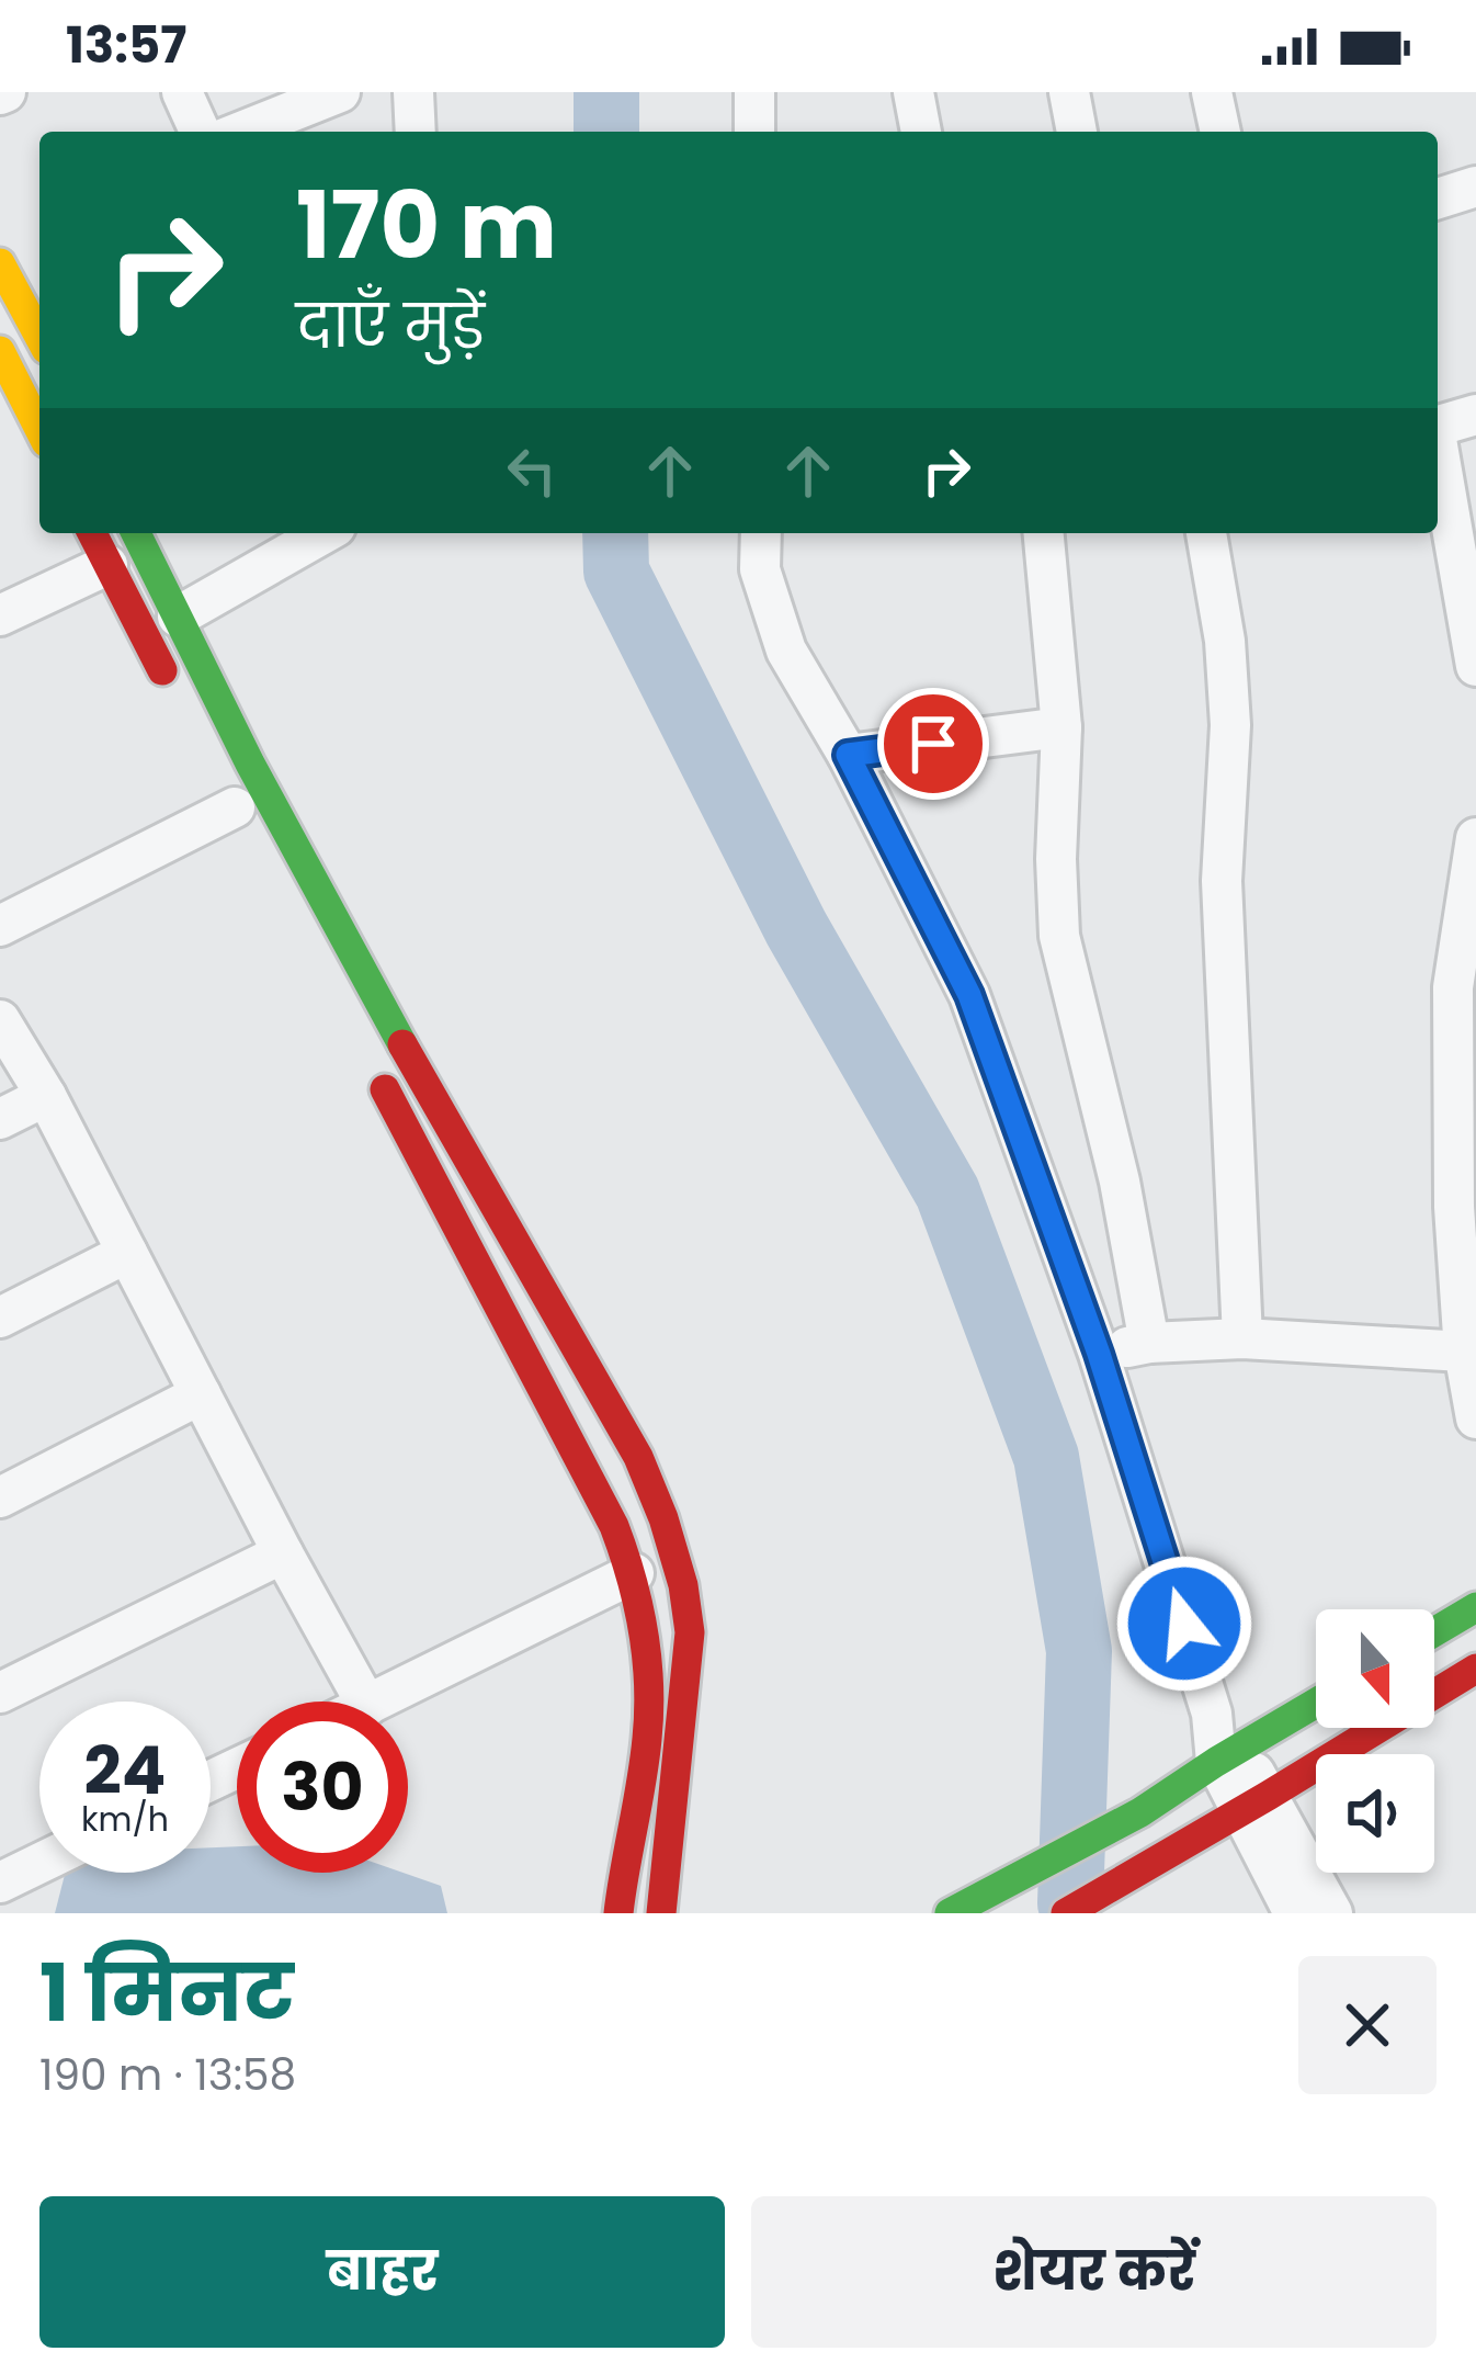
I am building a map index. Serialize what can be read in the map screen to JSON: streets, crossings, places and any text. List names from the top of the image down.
{
  "north": "bottom",
  "page": {
    "status": "13:57",
    "turn": ["170 m", "दाएँ मुड़ें"],
    "speed": "24 km/h",
    "limit": "30",
    "heading": ["1 मिनट", "190 m · 13:58"],
    "buttons": ["बाहर", "शेयर करें"]
  }
}
